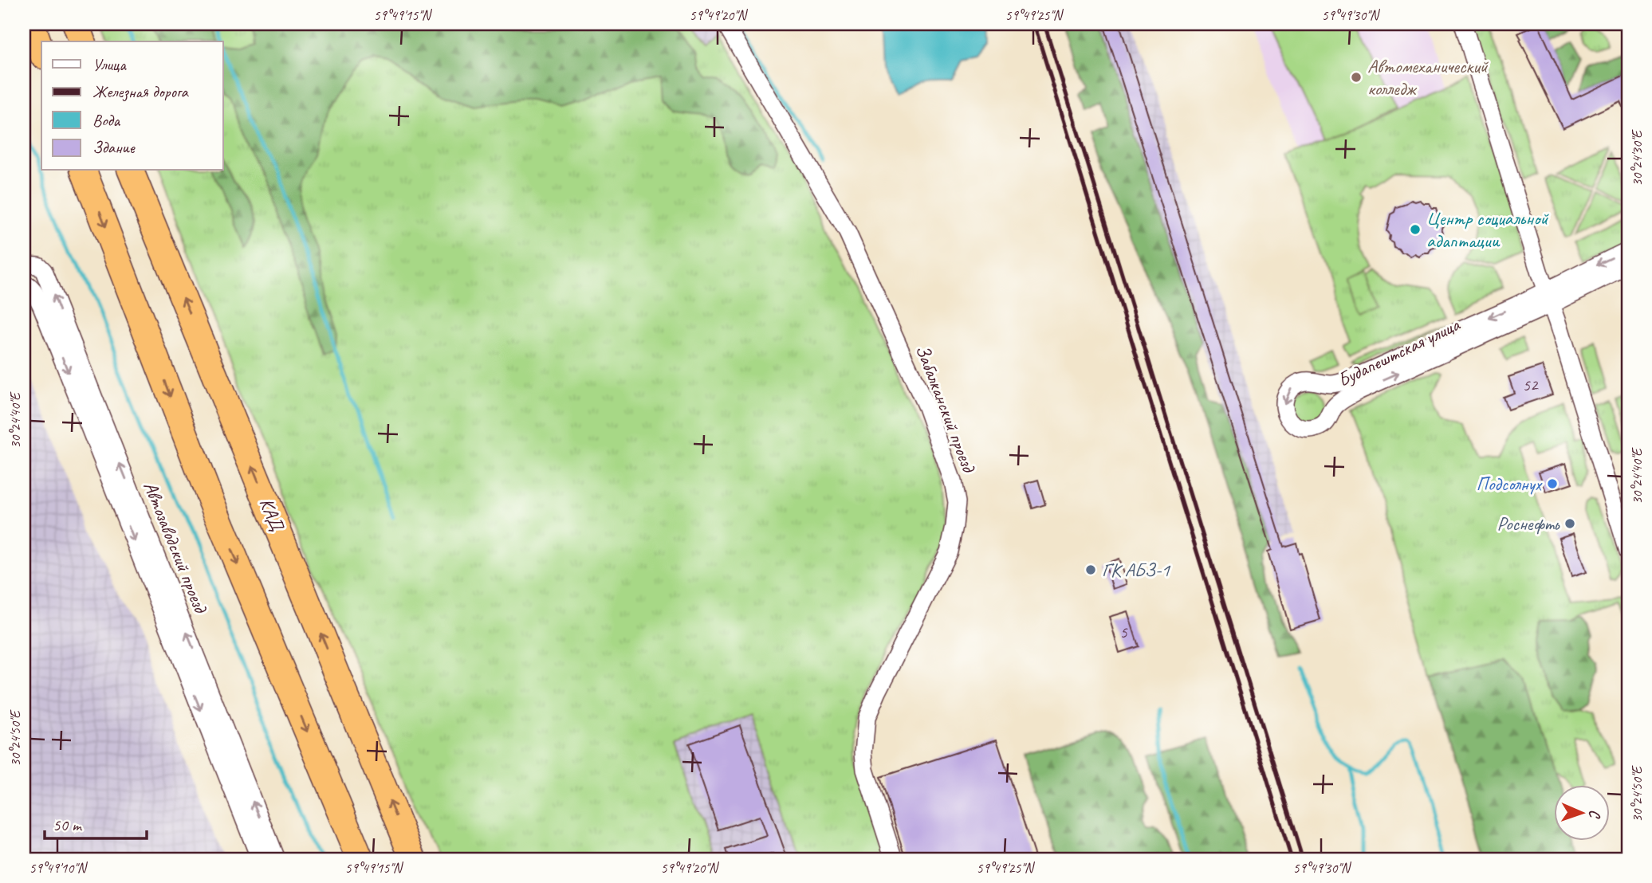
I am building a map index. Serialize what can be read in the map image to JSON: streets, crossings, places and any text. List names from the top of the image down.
{
  "streets": {
    "highway": ["КАД"],
    "street": ["Будапештская улица", "Забалканский проезд", "Автозаводский проезд"]
  },
  "places": [
    "Автомеханический колледж",
    "Центр социальной адаптации",
    "Подсолнух",
    "Роснефть",
    "ГК АБЗ-1"
  ],
  "house_numbers": ["52", "5"],
  "legend": [
    "Улица",
    "Железная дорога",
    "Вода",
    "Здание"
  ],
  "scale_bar": "50 m",
  "north": "right",
  "coordinates": [
    "59°49'15\"N",
    "59°49'20\"N",
    "59°49'25\"N",
    "59°49'30\"N",
    "30°24'30\"E",
    "30°24'40\"E",
    "30°24'50\"E",
    "59°49'10\"N"
  ]
}
